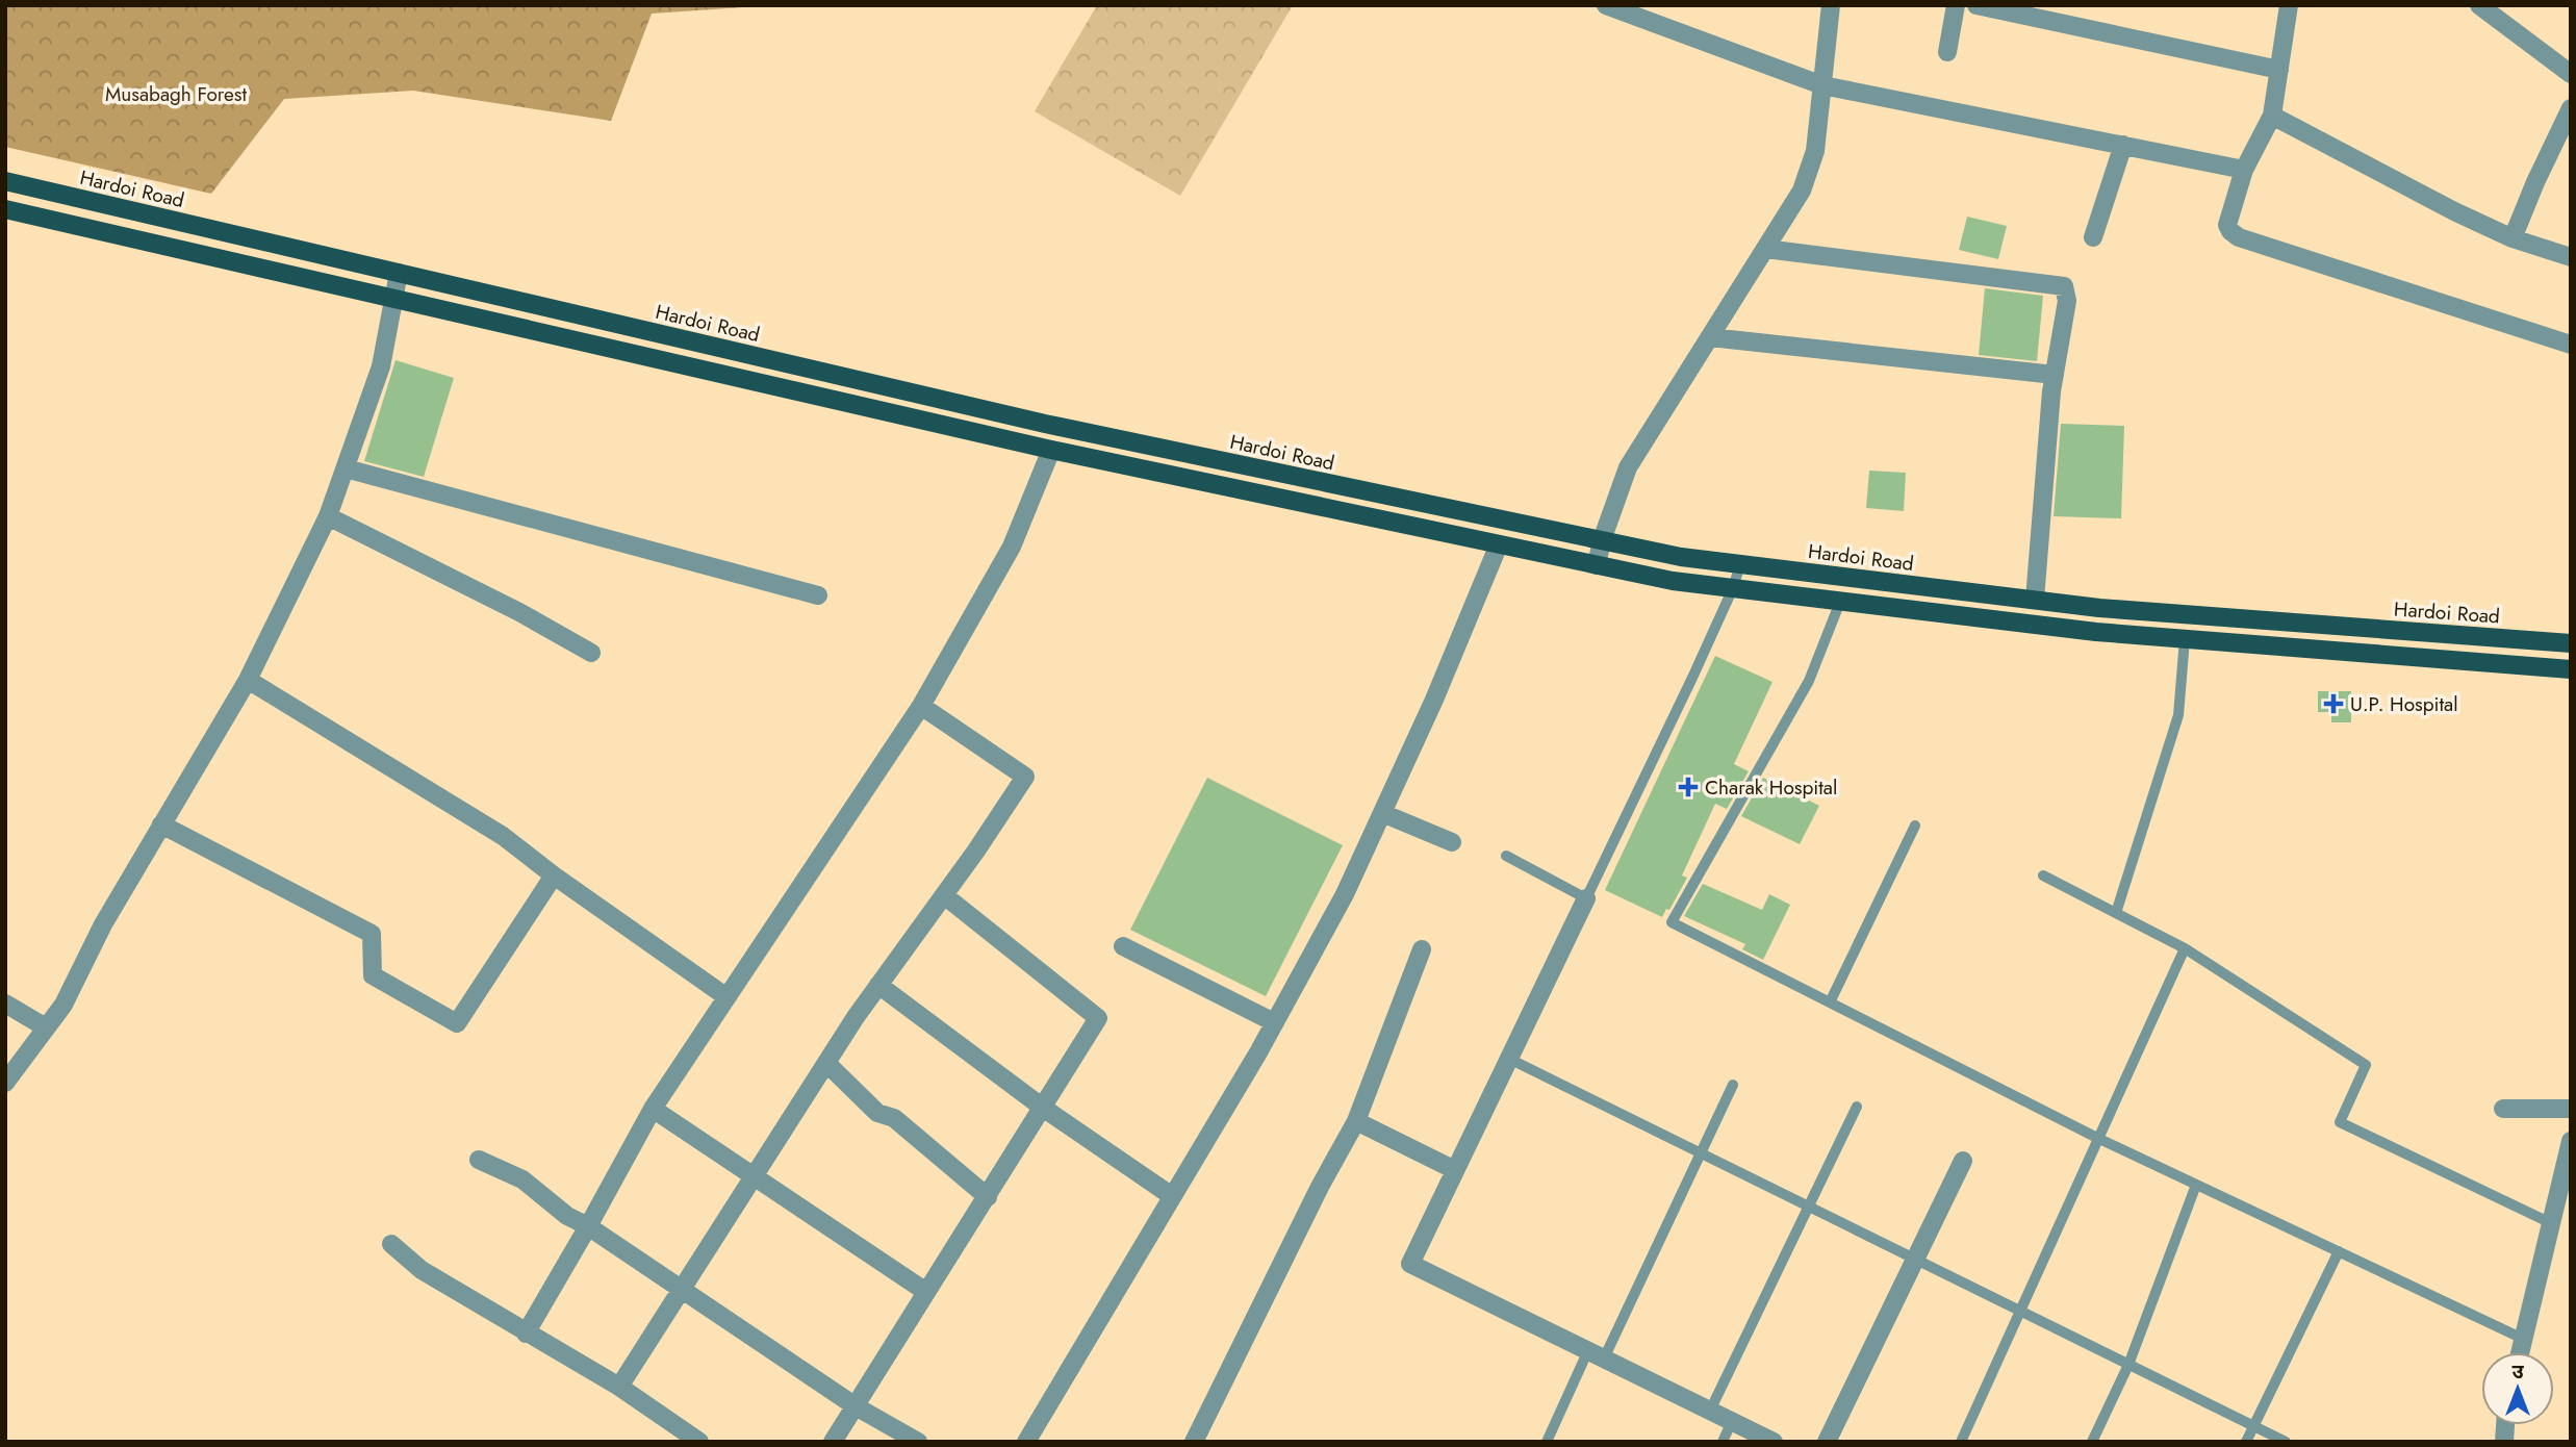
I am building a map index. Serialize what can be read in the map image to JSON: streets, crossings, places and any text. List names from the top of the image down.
{
  "streets": {
    "main road": ["Hardoi Road"]
  },
  "parks": ["Musabagh Forest"],
  "places": {
    "health": ["U.P. Hospital", "Charak Hospital"]
  },
  "north": "top"
}
